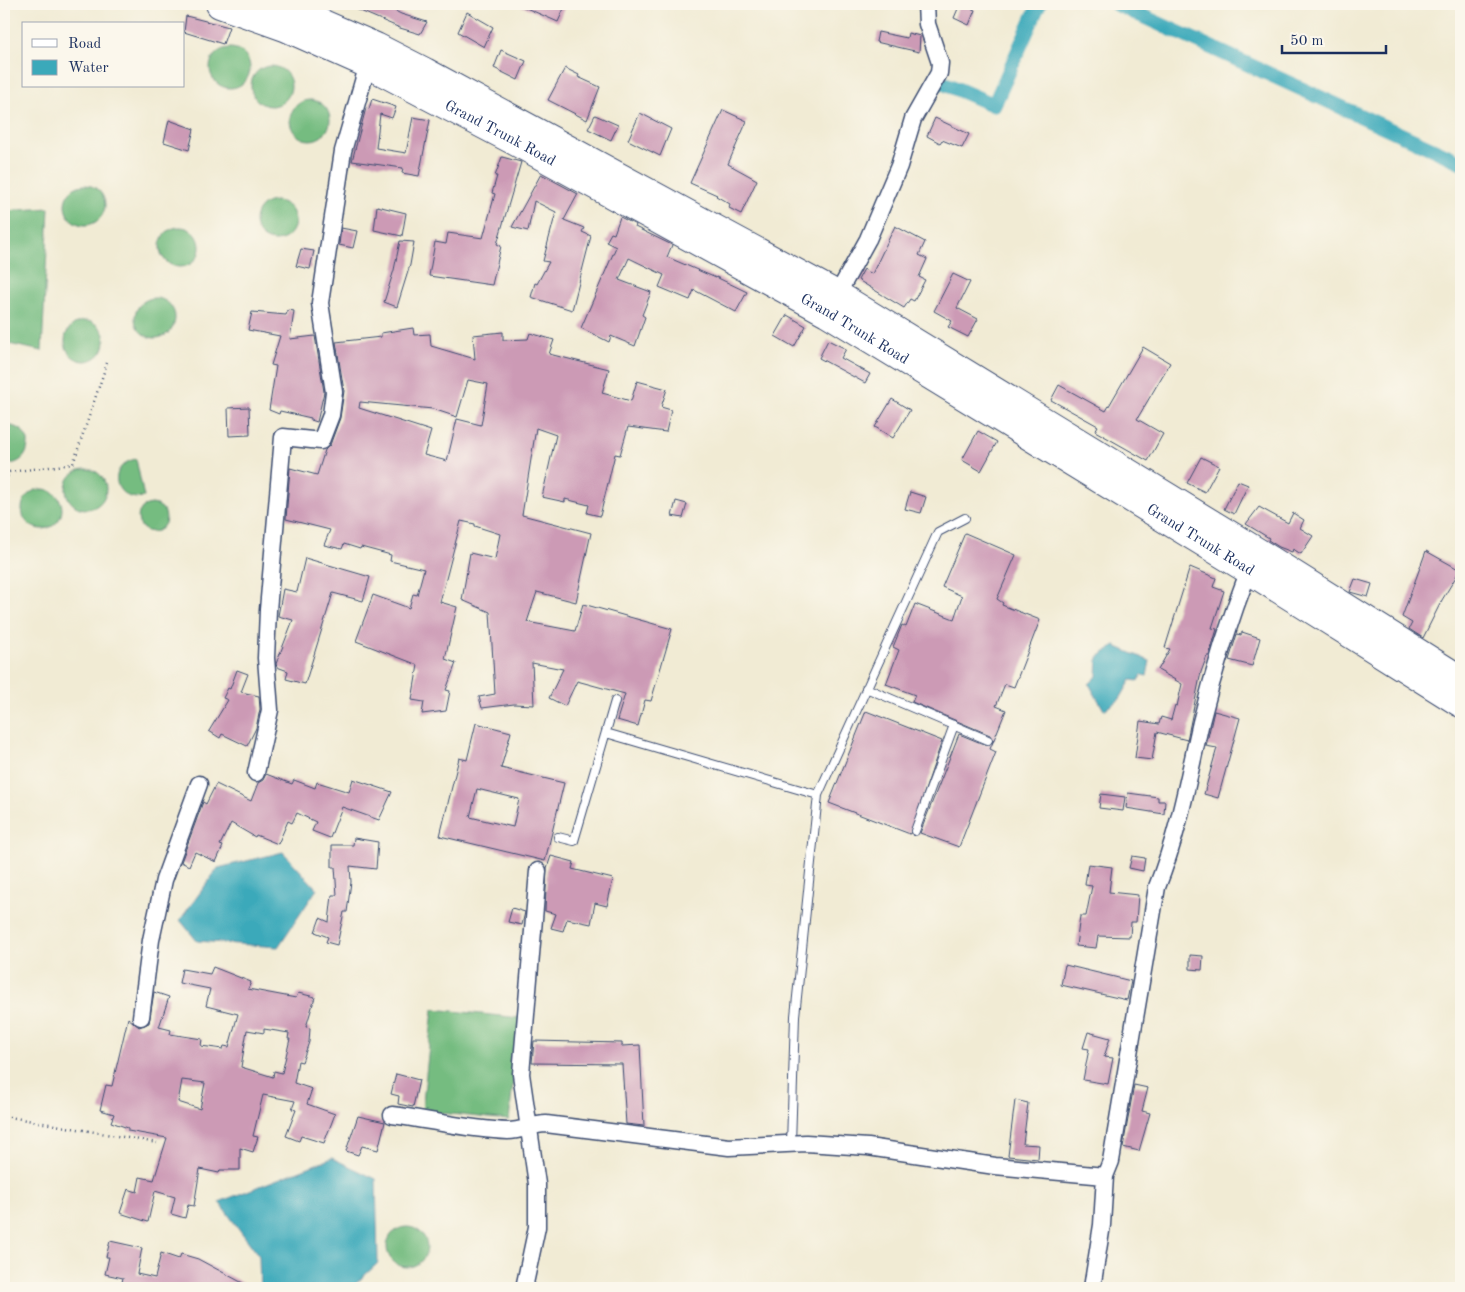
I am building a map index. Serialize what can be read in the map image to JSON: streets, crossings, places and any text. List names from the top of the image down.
{
  "streets": {
    "highway": ["Grand Trunk Road"]
  },
  "legend": ["Road", "Water"],
  "scale_bar": "50 m"
}
